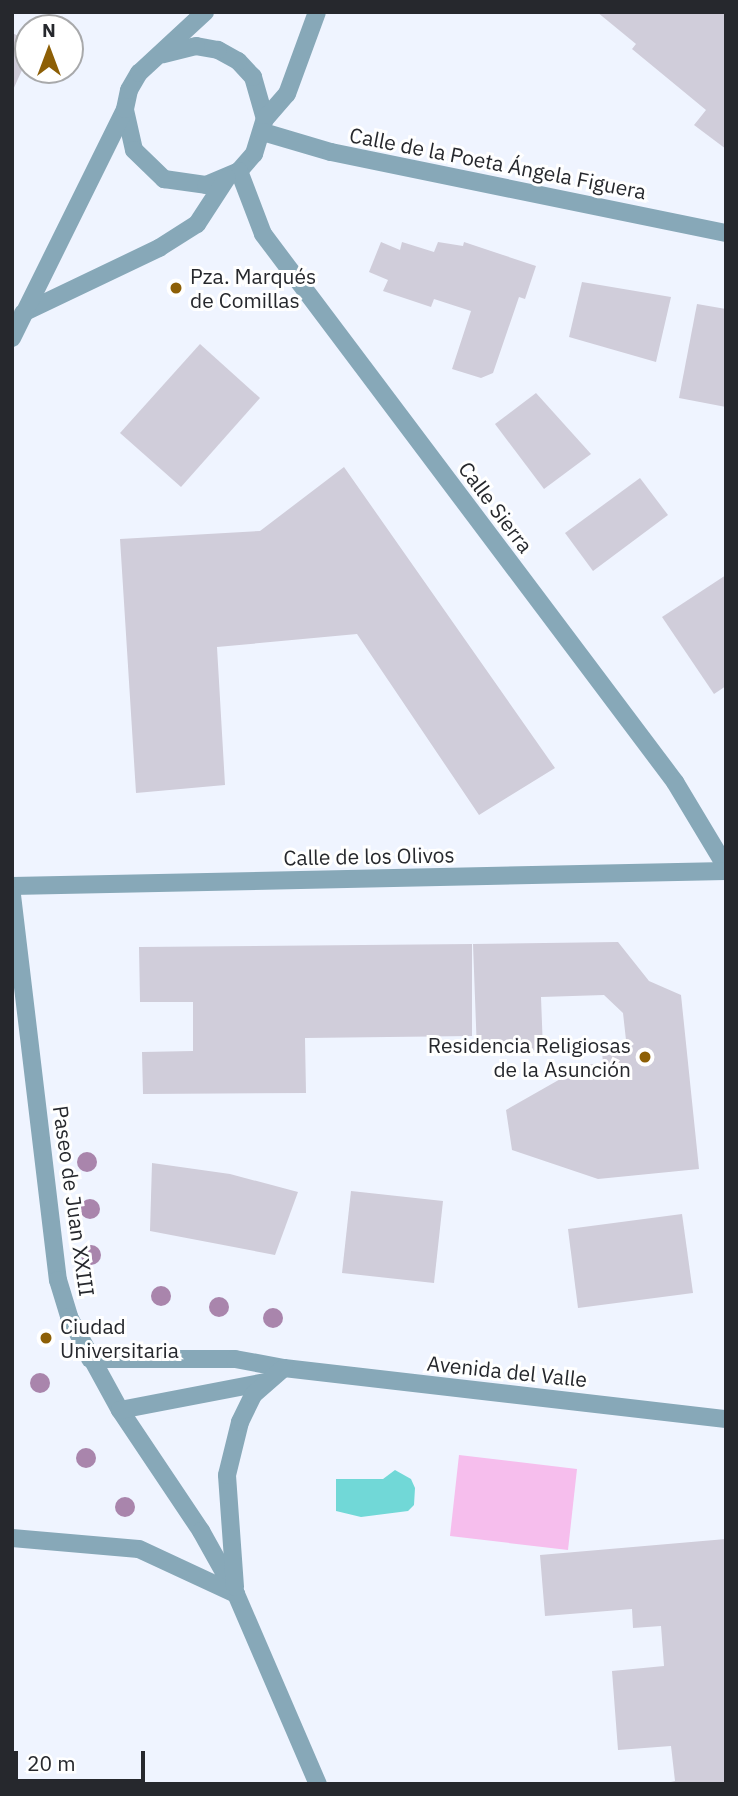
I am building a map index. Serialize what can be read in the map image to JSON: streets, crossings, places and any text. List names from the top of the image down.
{
  "streets": {
    "street": [
      "Calle de la Poeta Ángela Figuera",
      "Calle Sierra",
      "Calle de los Olivos",
      "Paseo de Juan XXIII",
      "Avenida del Valle"
    ]
  },
  "crossings": [
    ["Calle de la Poeta Ángela Figuera", "Calle Sierra"],
    ["Calle Sierra", "Calle de los Olivos"],
    ["Paseo de Juan XXIII", "Avenida del Valle"]
  ],
  "places": ["Pza. Marqués de Comillas", "Residencia Religiosas de la Asunción", "Ciudad Universitaria"],
  "scale_bar": "20 m",
  "north": "top"
}
